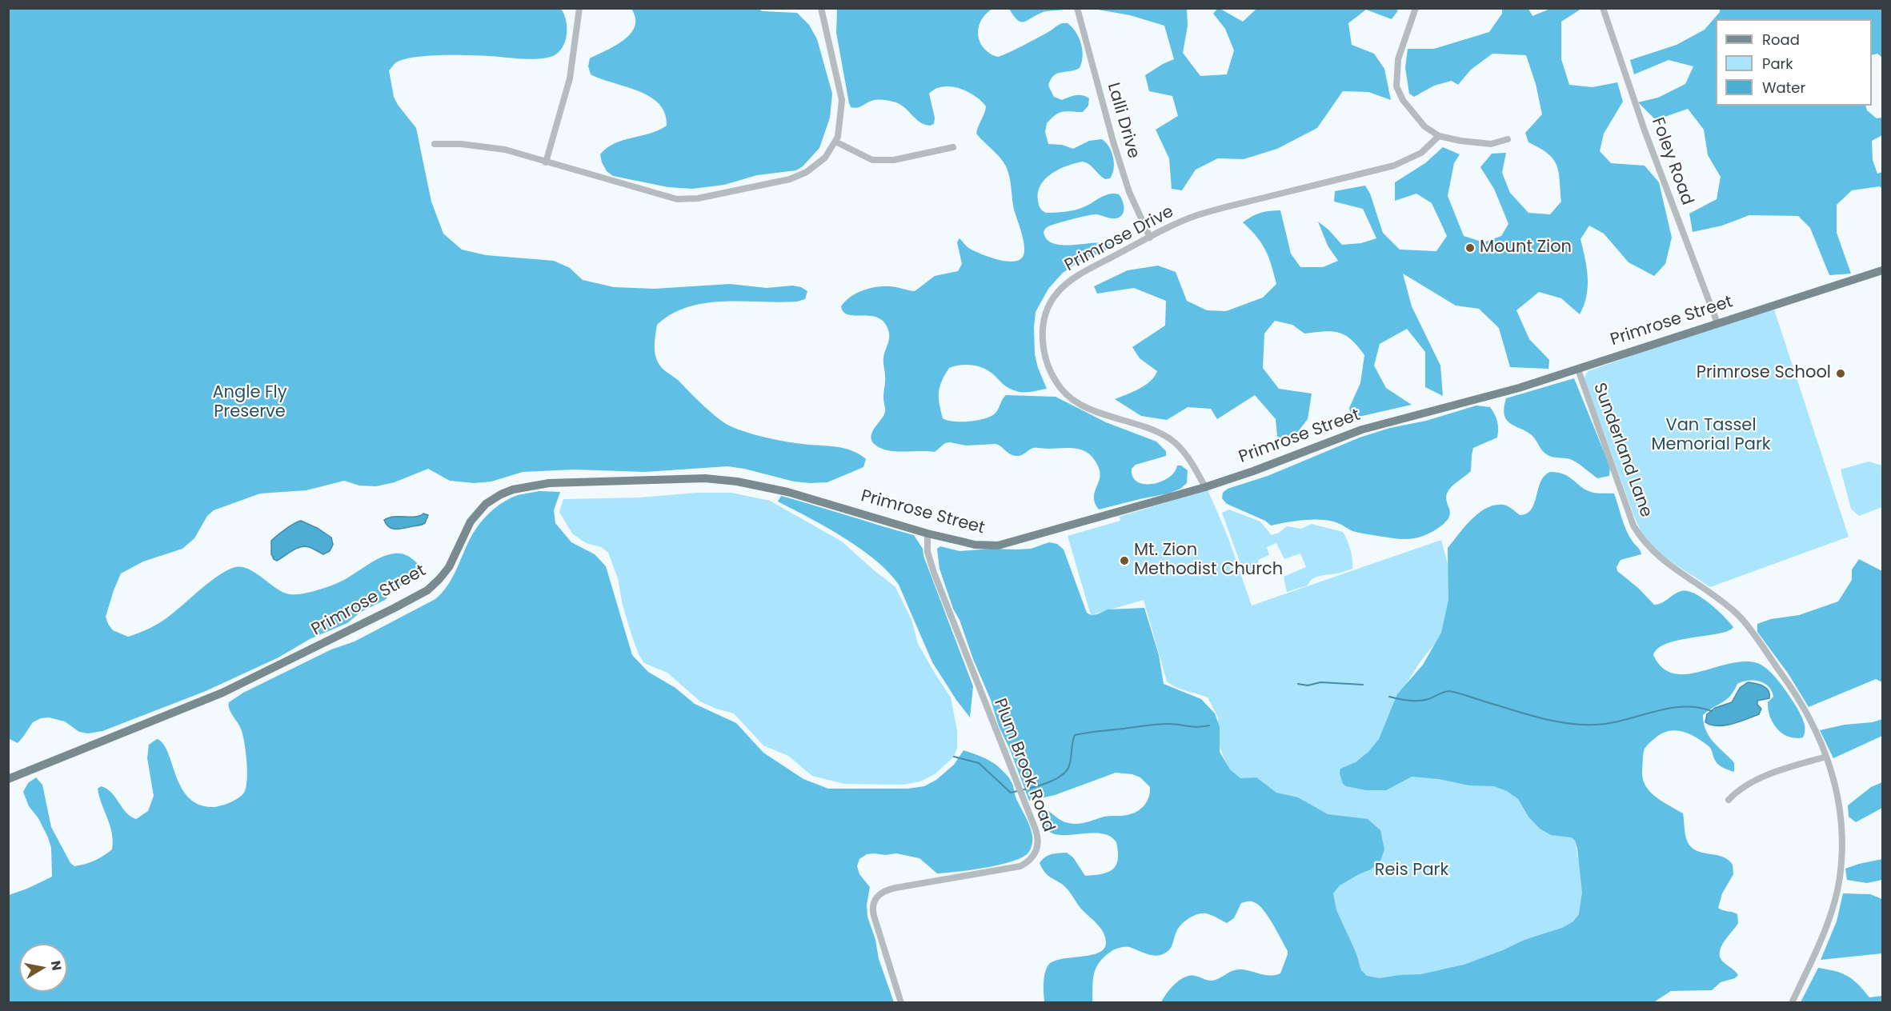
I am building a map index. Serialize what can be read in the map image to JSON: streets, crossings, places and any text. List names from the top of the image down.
{
  "streets": {
    "main road": ["Primrose Street"],
    "street": [
      "Lalli Drive",
      "Foley Road",
      "Primrose Drive",
      "Sunderland Lane",
      "Plum Brook Road"
    ]
  },
  "crossings": [
    ["Lalli Drive", "Primrose Drive"],
    ["Foley Road", "Primrose Street"],
    ["Primrose Drive", "Primrose Street"],
    ["Primrose Street", "Sunderland Lane"],
    ["Primrose Street", "Plum Brook Road"]
  ],
  "parks": ["Angle Fly Preserve", "Van Tassel Memorial Park", "Reis Park"],
  "places": ["Mount Zion", "Primrose School", "Mt. Zion Methodist Church"],
  "legend": ["Road", "Park", "Water"],
  "north": "right"
}
